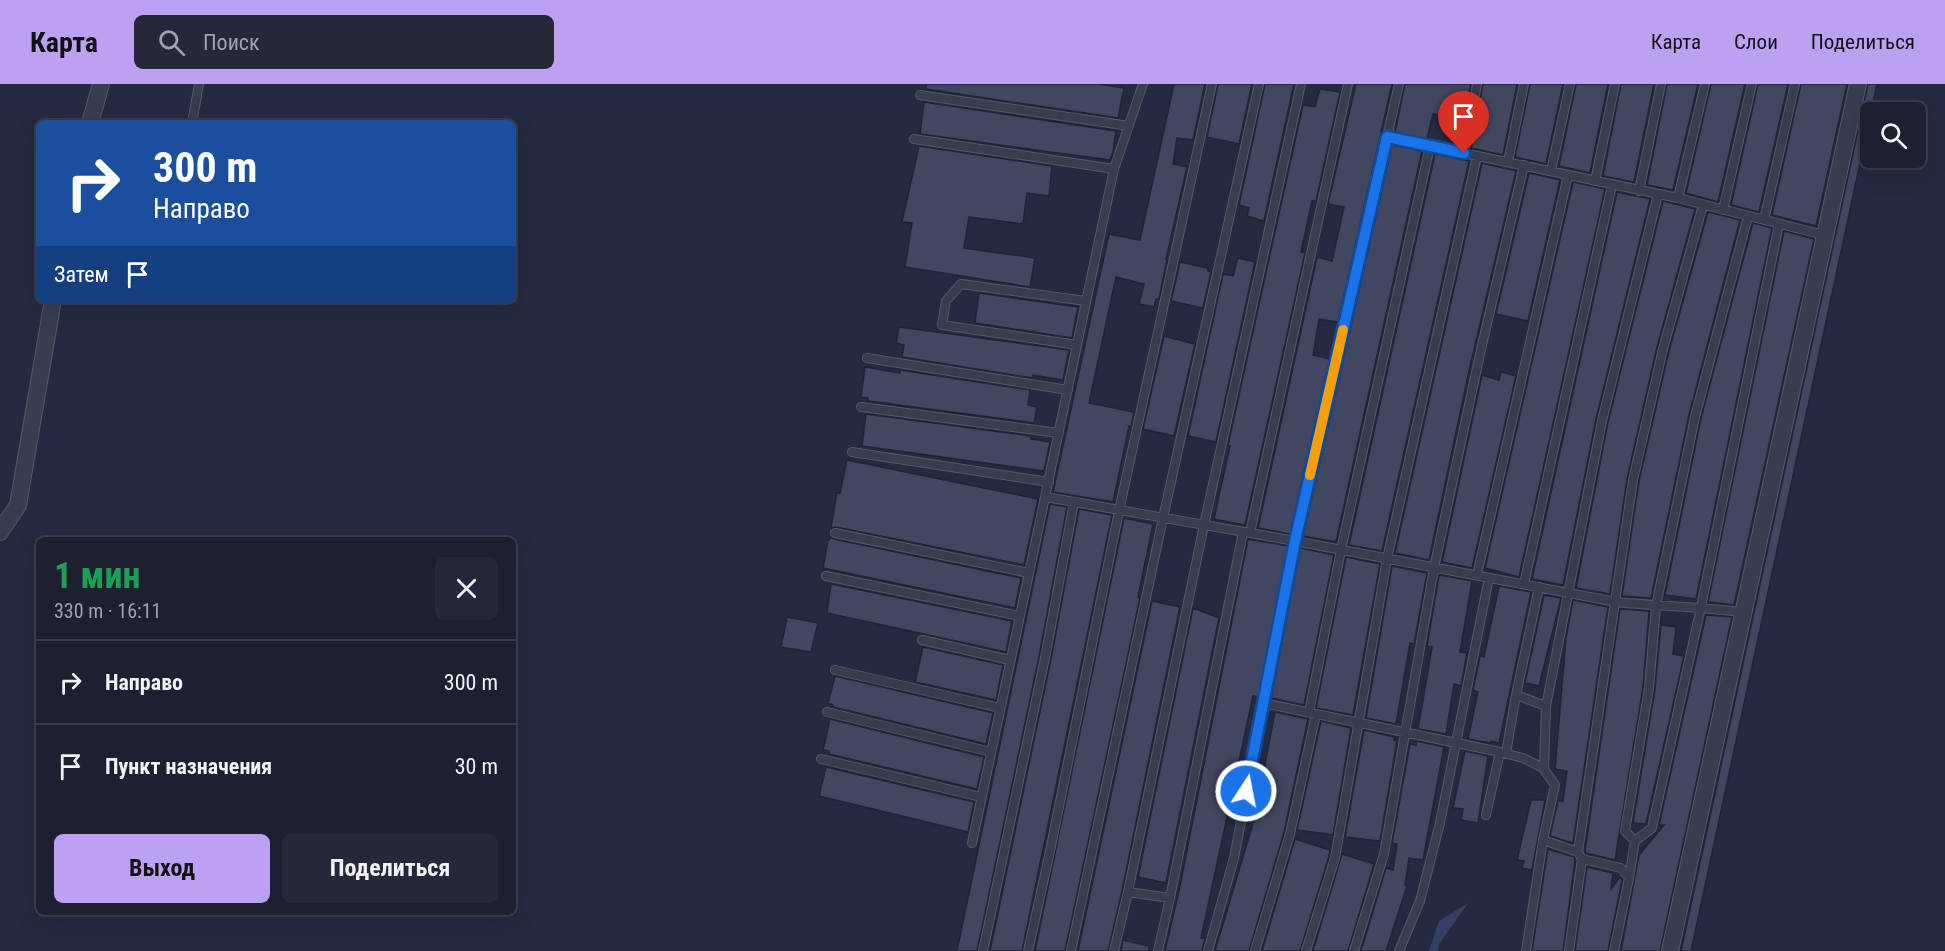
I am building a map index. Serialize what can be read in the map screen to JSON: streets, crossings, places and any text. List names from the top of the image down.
{
  "page": {
    "header": "Карта",
    "search": "Поиск",
    "nav": ["Карта", "Слои", "Поделиться"],
    "turn": ["300 m", "Направо"],
    "then": "Затем",
    "heading": ["1 мин", "330 m · 16:11"],
    "list": [
      {
        "name": "Направо",
        "value": "300 m"
      },
      {
        "name": "Пункт назначения",
        "value": "30 m"
      }
    ],
    "buttons": ["Выход", "Поделиться"]
  }
}
